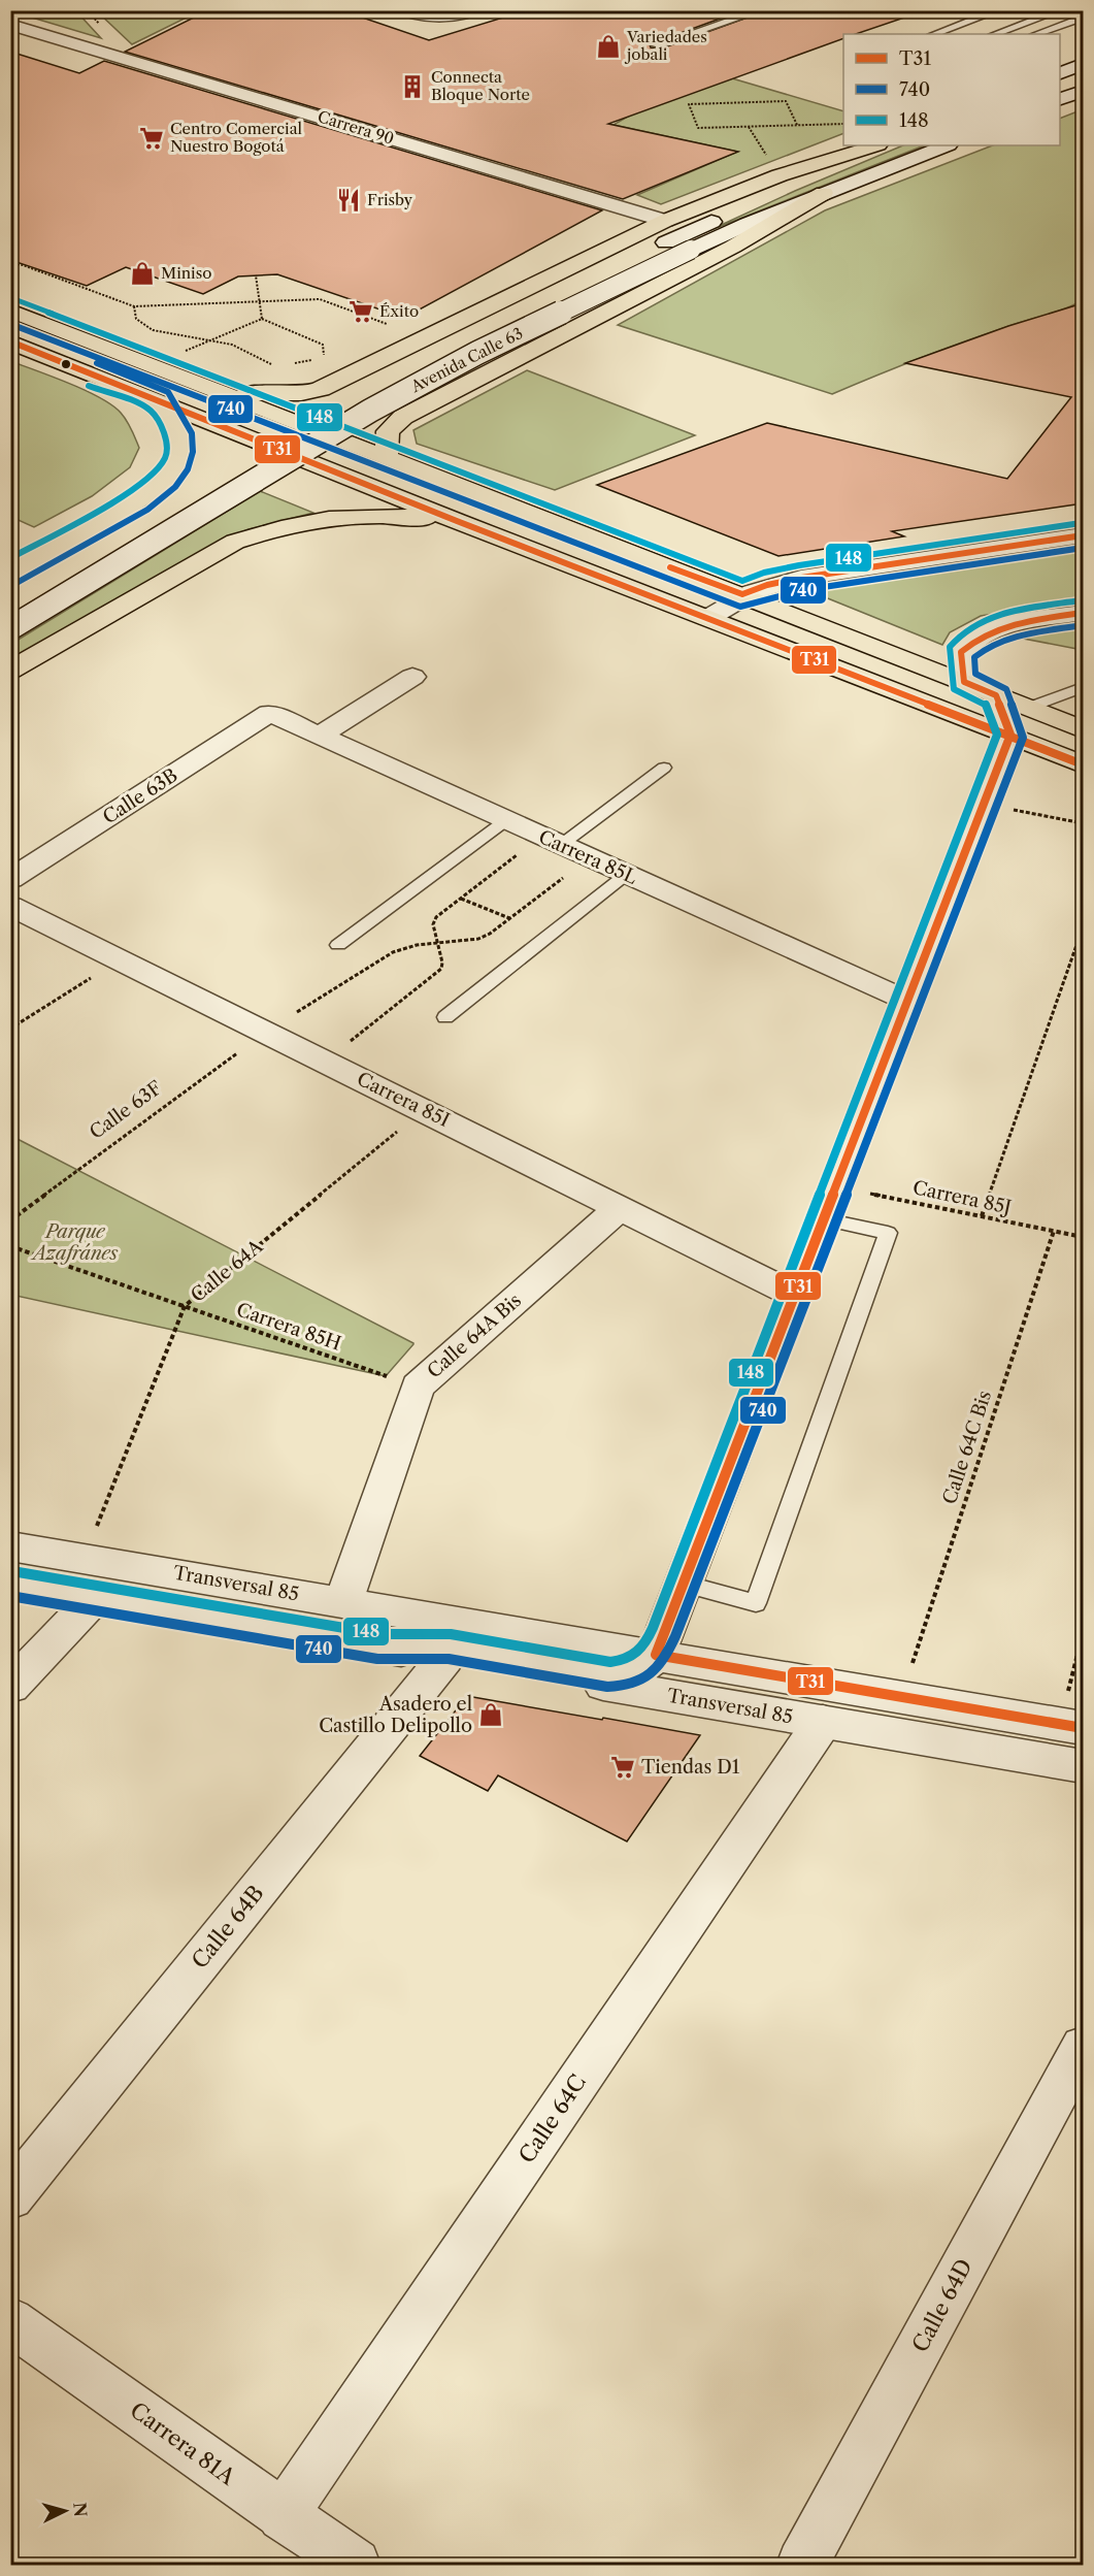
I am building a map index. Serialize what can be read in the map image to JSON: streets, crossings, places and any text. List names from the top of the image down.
{
  "streets": {
    "street": [
      "Carrera 90",
      "Avenida Calle 63",
      "Calle 63B",
      "Carrera 85L",
      "Carrera 85I",
      "Calle 64A Bis",
      "Transversal 85",
      "Calle 64B",
      "Calle 64C",
      "Calle 64D",
      "Carrera 81A"
    ],
    "path": [
      "Calle 63F",
      "Carrera 85J",
      "Calle 64A",
      "Carrera 85H",
      "Calle 64C Bis"
    ]
  },
  "crossings": [
    ["Carrera 90", "Avenida Calle 63"],
    ["Calle 63B", "Carrera 85L"],
    ["Carrera 85L", "Calle 63F"],
    ["Carrera 85I", "Calle 63F"],
    ["Carrera 85I", "Calle 64A"],
    ["Carrera 85I", "Calle 64A Bis"],
    ["Carrera 85J", "Calle 64C Bis"],
    ["Calle 64A", "Carrera 85H"],
    ["Calle 64A", "Transversal 85"],
    ["Carrera 85H", "Calle 64A Bis"],
    ["Calle 64A Bis", "Transversal 85"],
    ["Transversal 85", "Calle 64B"],
    ["Transversal 85", "Calle 64C"],
    ["Calle 64C", "Carrera 81A"]
  ],
  "parks": ["Parque Azafránes"],
  "places": {
    "shop": ["Variedades jobali", "Miniso", "Asadero el Castillo Delipollo"],
    "building": ["Connecta Bloque Norte"],
    "supermarket": ["Centro Comercial Nuestro Bogotá", "Éxito", "Tiendas D1"],
    "restaurant": ["Frisby"]
  },
  "lines": ["transit line 148", "transit line 740", "transit line T31"],
  "legend": ["T31", "740", "148"],
  "north": "right"
}
